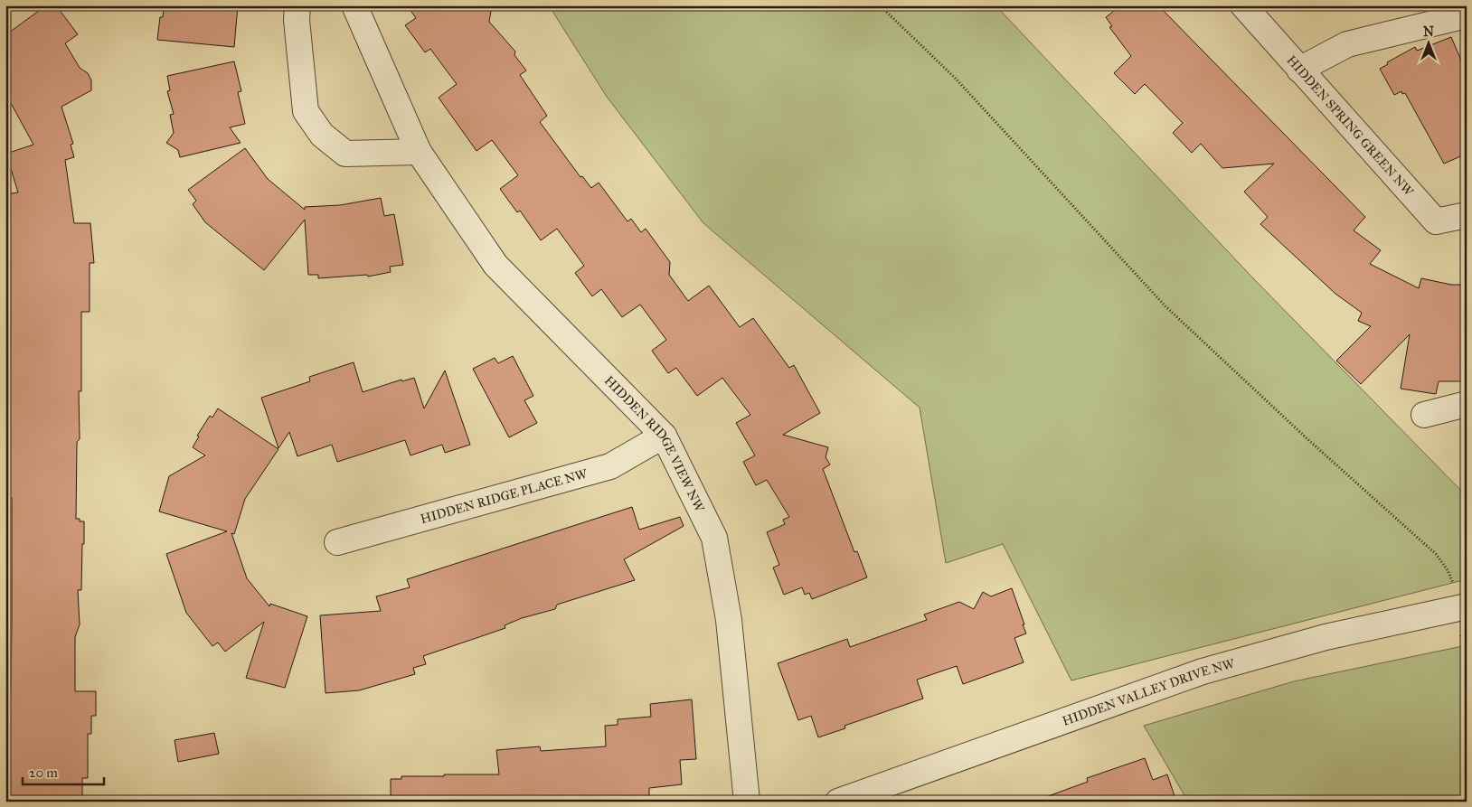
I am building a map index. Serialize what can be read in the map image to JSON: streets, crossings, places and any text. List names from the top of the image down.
{
  "streets": {
    "street": [
      "HIDDEN SPRING GREEN NW",
      "HIDDEN RIDGE VIEW NW",
      "HIDDEN RIDGE PLACE NW",
      "HIDDEN VALLEY DRIVE NW"
    ]
  },
  "crossings": [
    ["HIDDEN RIDGE VIEW NW", "HIDDEN RIDGE PLACE NW"]
  ],
  "scale_bar": "20 m",
  "north": "top"
}
